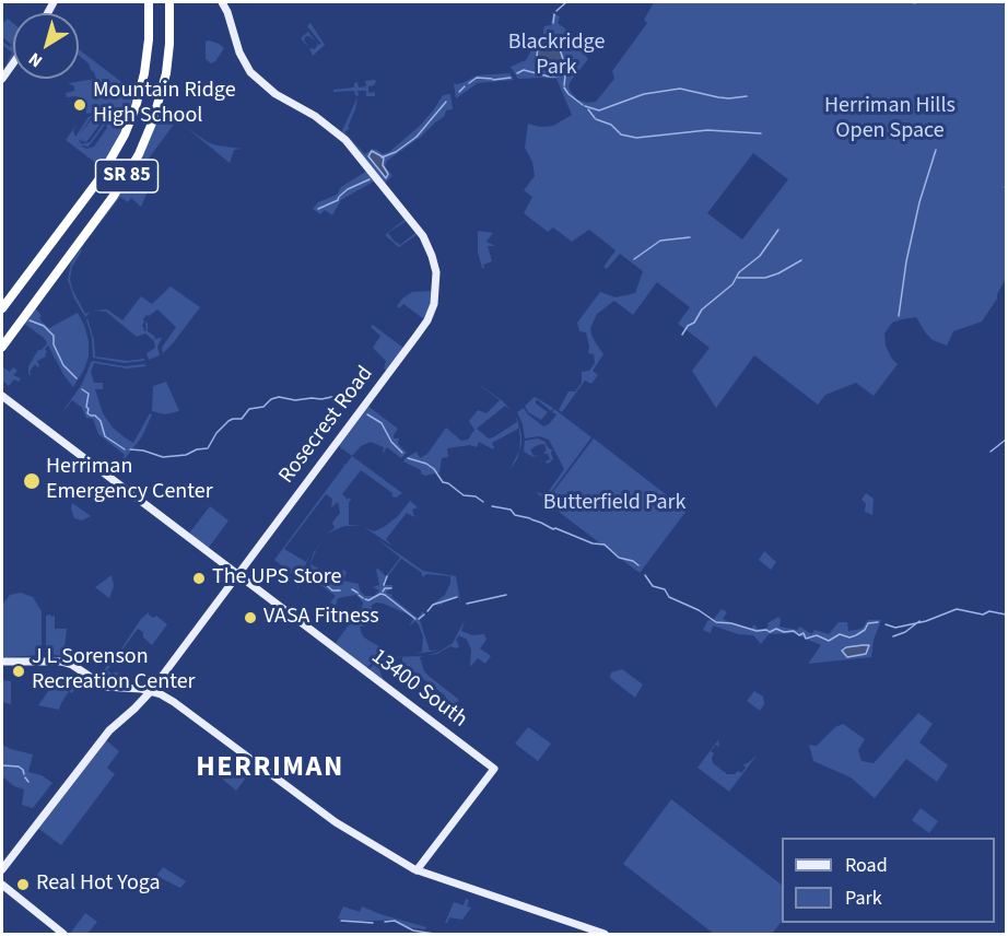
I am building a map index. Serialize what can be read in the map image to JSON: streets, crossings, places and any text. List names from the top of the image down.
{
  "streets": {
    "highway": ["SR 85"],
    "main road": ["Rosecrest Road", "13400 South"]
  },
  "crossings": [
    ["Rosecrest Road", "13400 South"]
  ],
  "districts": ["HERRIMAN"],
  "parks": ["Blackridge Park", "Herriman Hills Open Space", "Butterfield Park"],
  "places": [
    "Mountain Ridge High School",
    "Herriman Emergency Center",
    "The UPS Store",
    "VASA Fitness",
    "J L Sorenson Recreation Center",
    "Real Hot Yoga"
  ],
  "legend": ["Road", "Park"],
  "north": "bottom left"
}
